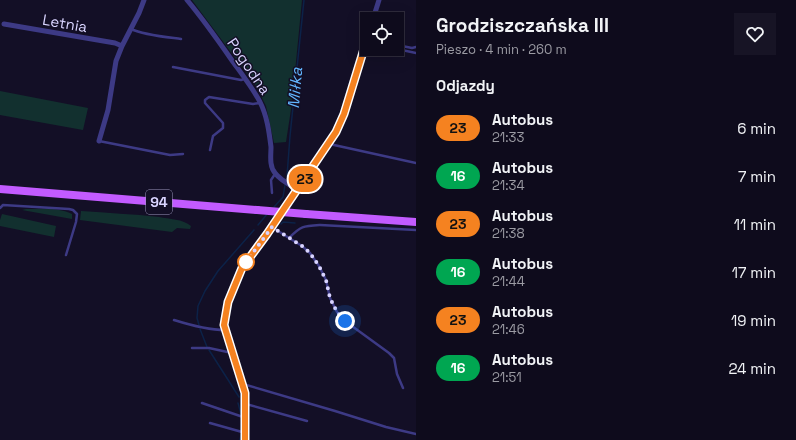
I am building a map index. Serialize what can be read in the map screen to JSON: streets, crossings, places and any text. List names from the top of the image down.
{
  "streets": {
    "main road": ["94"],
    "street": ["Letnia", "Pogodna"]
  },
  "water": ["Miłka"],
  "lines": ["bus line 23"],
  "page": {
    "on_map": "23",
    "heading": [
      ["Grodziszczańska III", "Pieszo · 4 min · 260 m"],
      "Odjazdy"
    ],
    "list": [
      {
        "mark": "23",
        "name": "Autobus",
        "note": "21:33",
        "value": "6 min"
      },
      {
        "mark": "16",
        "name": "Autobus",
        "note": "21:34",
        "value": "7 min"
      },
      {
        "mark": "23",
        "name": "Autobus",
        "note": "21:38",
        "value": "11 min"
      },
      {
        "mark": "16",
        "name": "Autobus",
        "note": "21:44",
        "value": "17 min"
      },
      {
        "mark": "23",
        "name": "Autobus",
        "note": "21:46",
        "value": "19 min"
      },
      {
        "mark": "16",
        "name": "Autobus",
        "note": "21:51",
        "value": "24 min"
      }
    ]
  }
}
